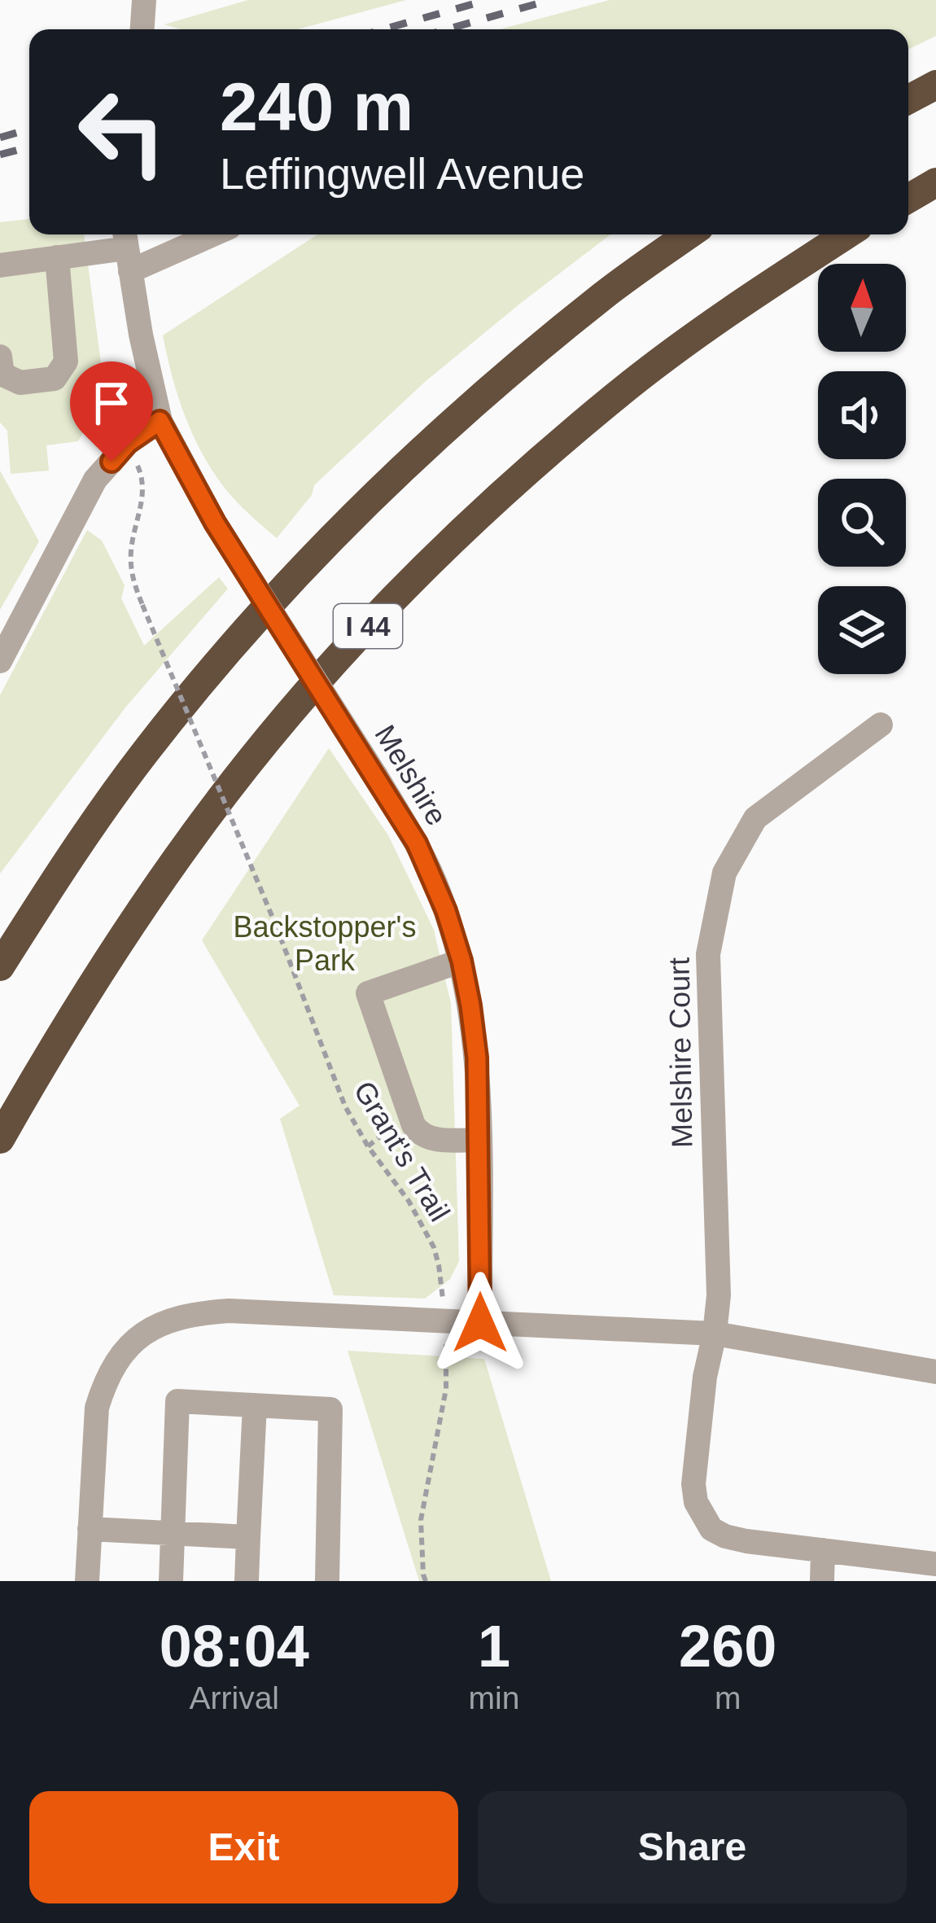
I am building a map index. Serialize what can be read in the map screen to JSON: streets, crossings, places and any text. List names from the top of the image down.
{
  "streets": {
    "highway": ["I 44"],
    "street": ["Melshire", "Melshire Court"],
    "path": ["Grant's Trail"]
  },
  "parks": ["Backstopper's Park"],
  "north": "top",
  "page": {
    "turn": ["240 m", "Leffingwell Avenue"],
    "eta": [
      "08:04",
      "Arrival",
      "1",
      "min",
      "260",
      "m"
    ],
    "buttons": ["Exit", "Share"]
  }
}
